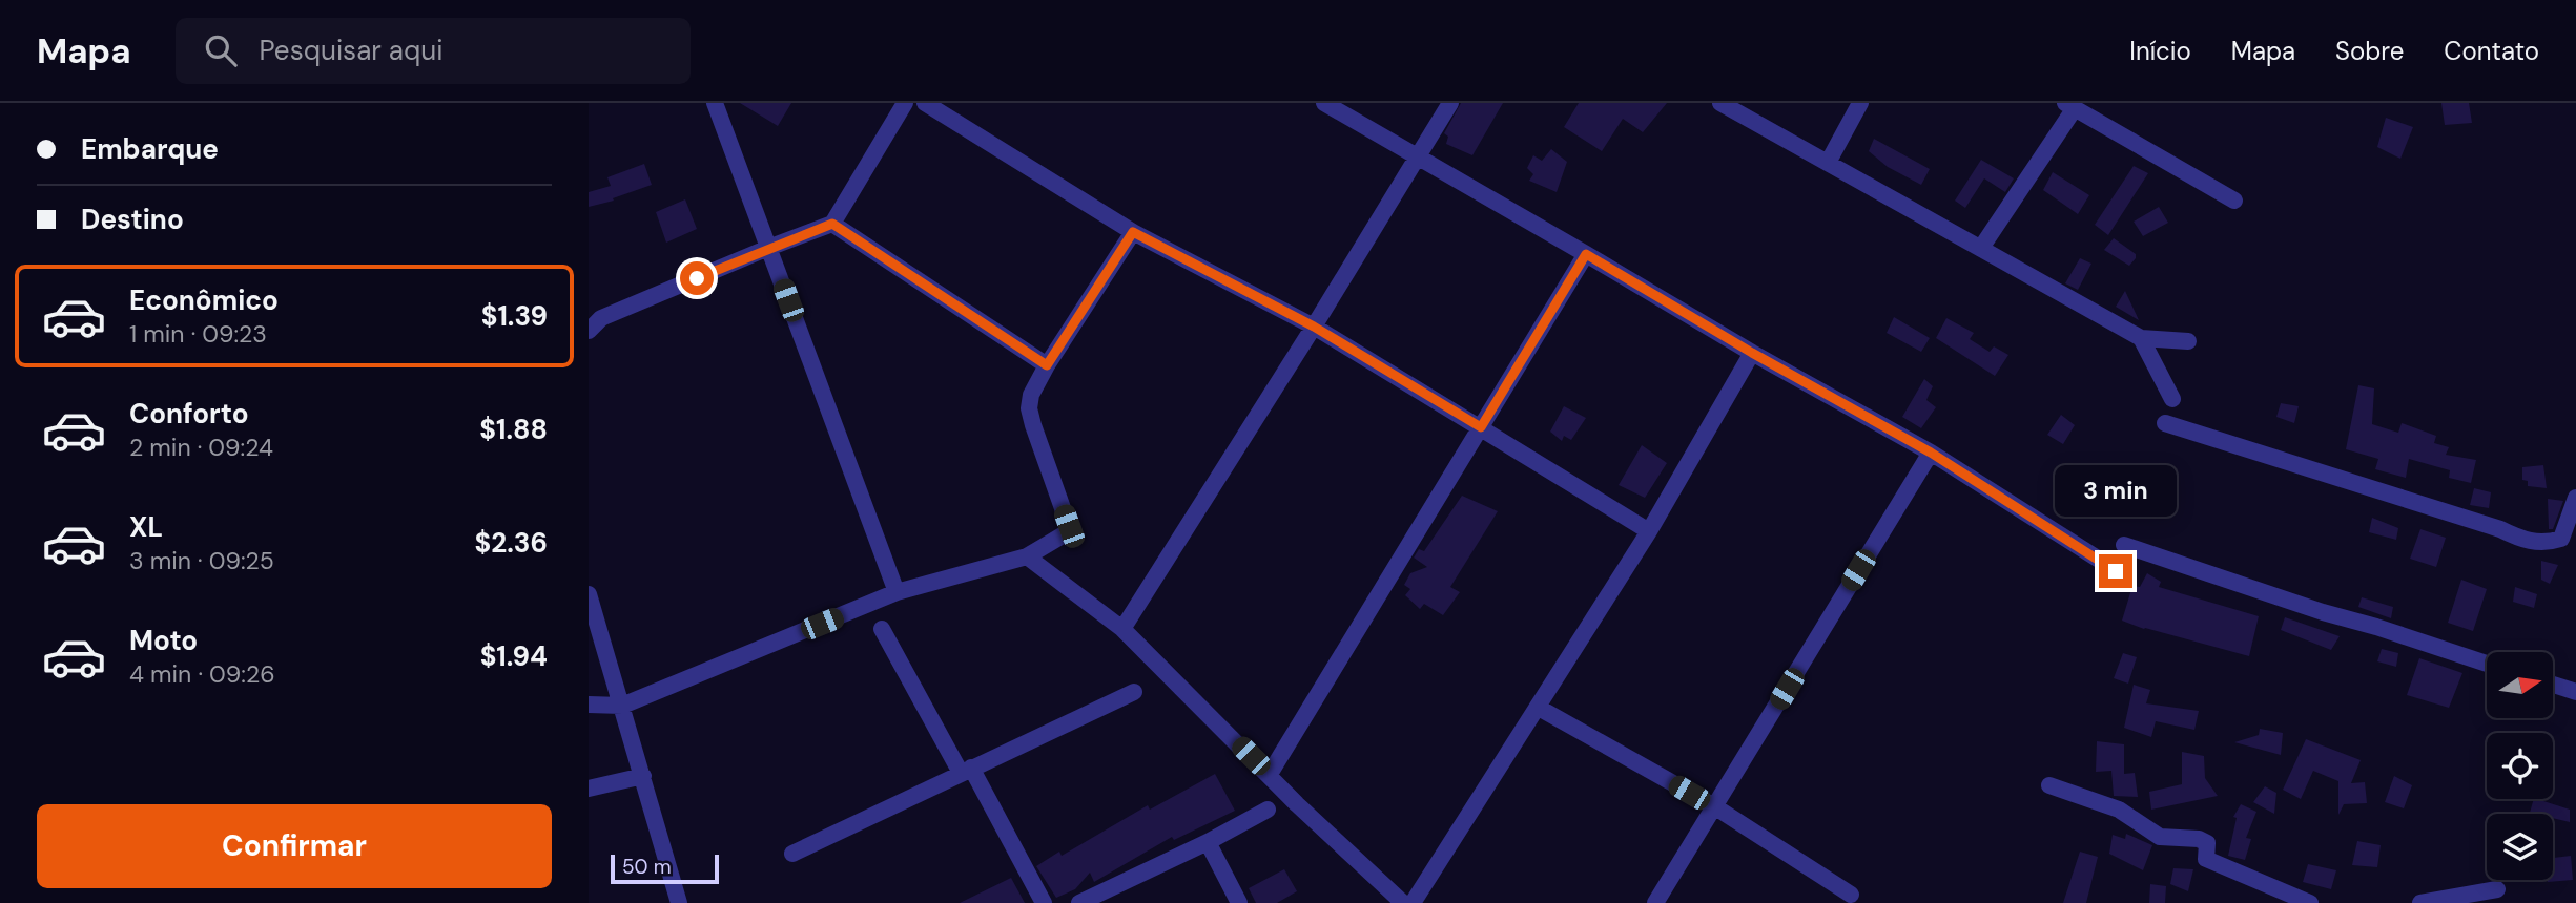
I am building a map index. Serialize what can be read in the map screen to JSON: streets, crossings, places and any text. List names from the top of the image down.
{
  "scale_bar": "50 m",
  "north": "right",
  "page": {
    "header": "Mapa",
    "search": "Pesquisar aqui",
    "nav": [
      "Início",
      "Mapa",
      "Sobre",
      "Contato"
    ],
    "banner": ["Embarque", "Destino"],
    "list": [
      {
        "name": "Econômico",
        "note": "1 min · 09:23",
        "value": "$1.39"
      },
      {
        "name": "Conforto",
        "note": "2 min · 09:24",
        "value": "$1.88"
      },
      {
        "name": "XL",
        "note": "3 min · 09:25",
        "value": "$2.36"
      },
      {
        "name": "Moto",
        "note": "4 min · 09:26",
        "value": "$1.94"
      }
    ],
    "bubble": "3 min",
    "buttons": "Confirmar",
    "scale": "50 m"
  }
}
